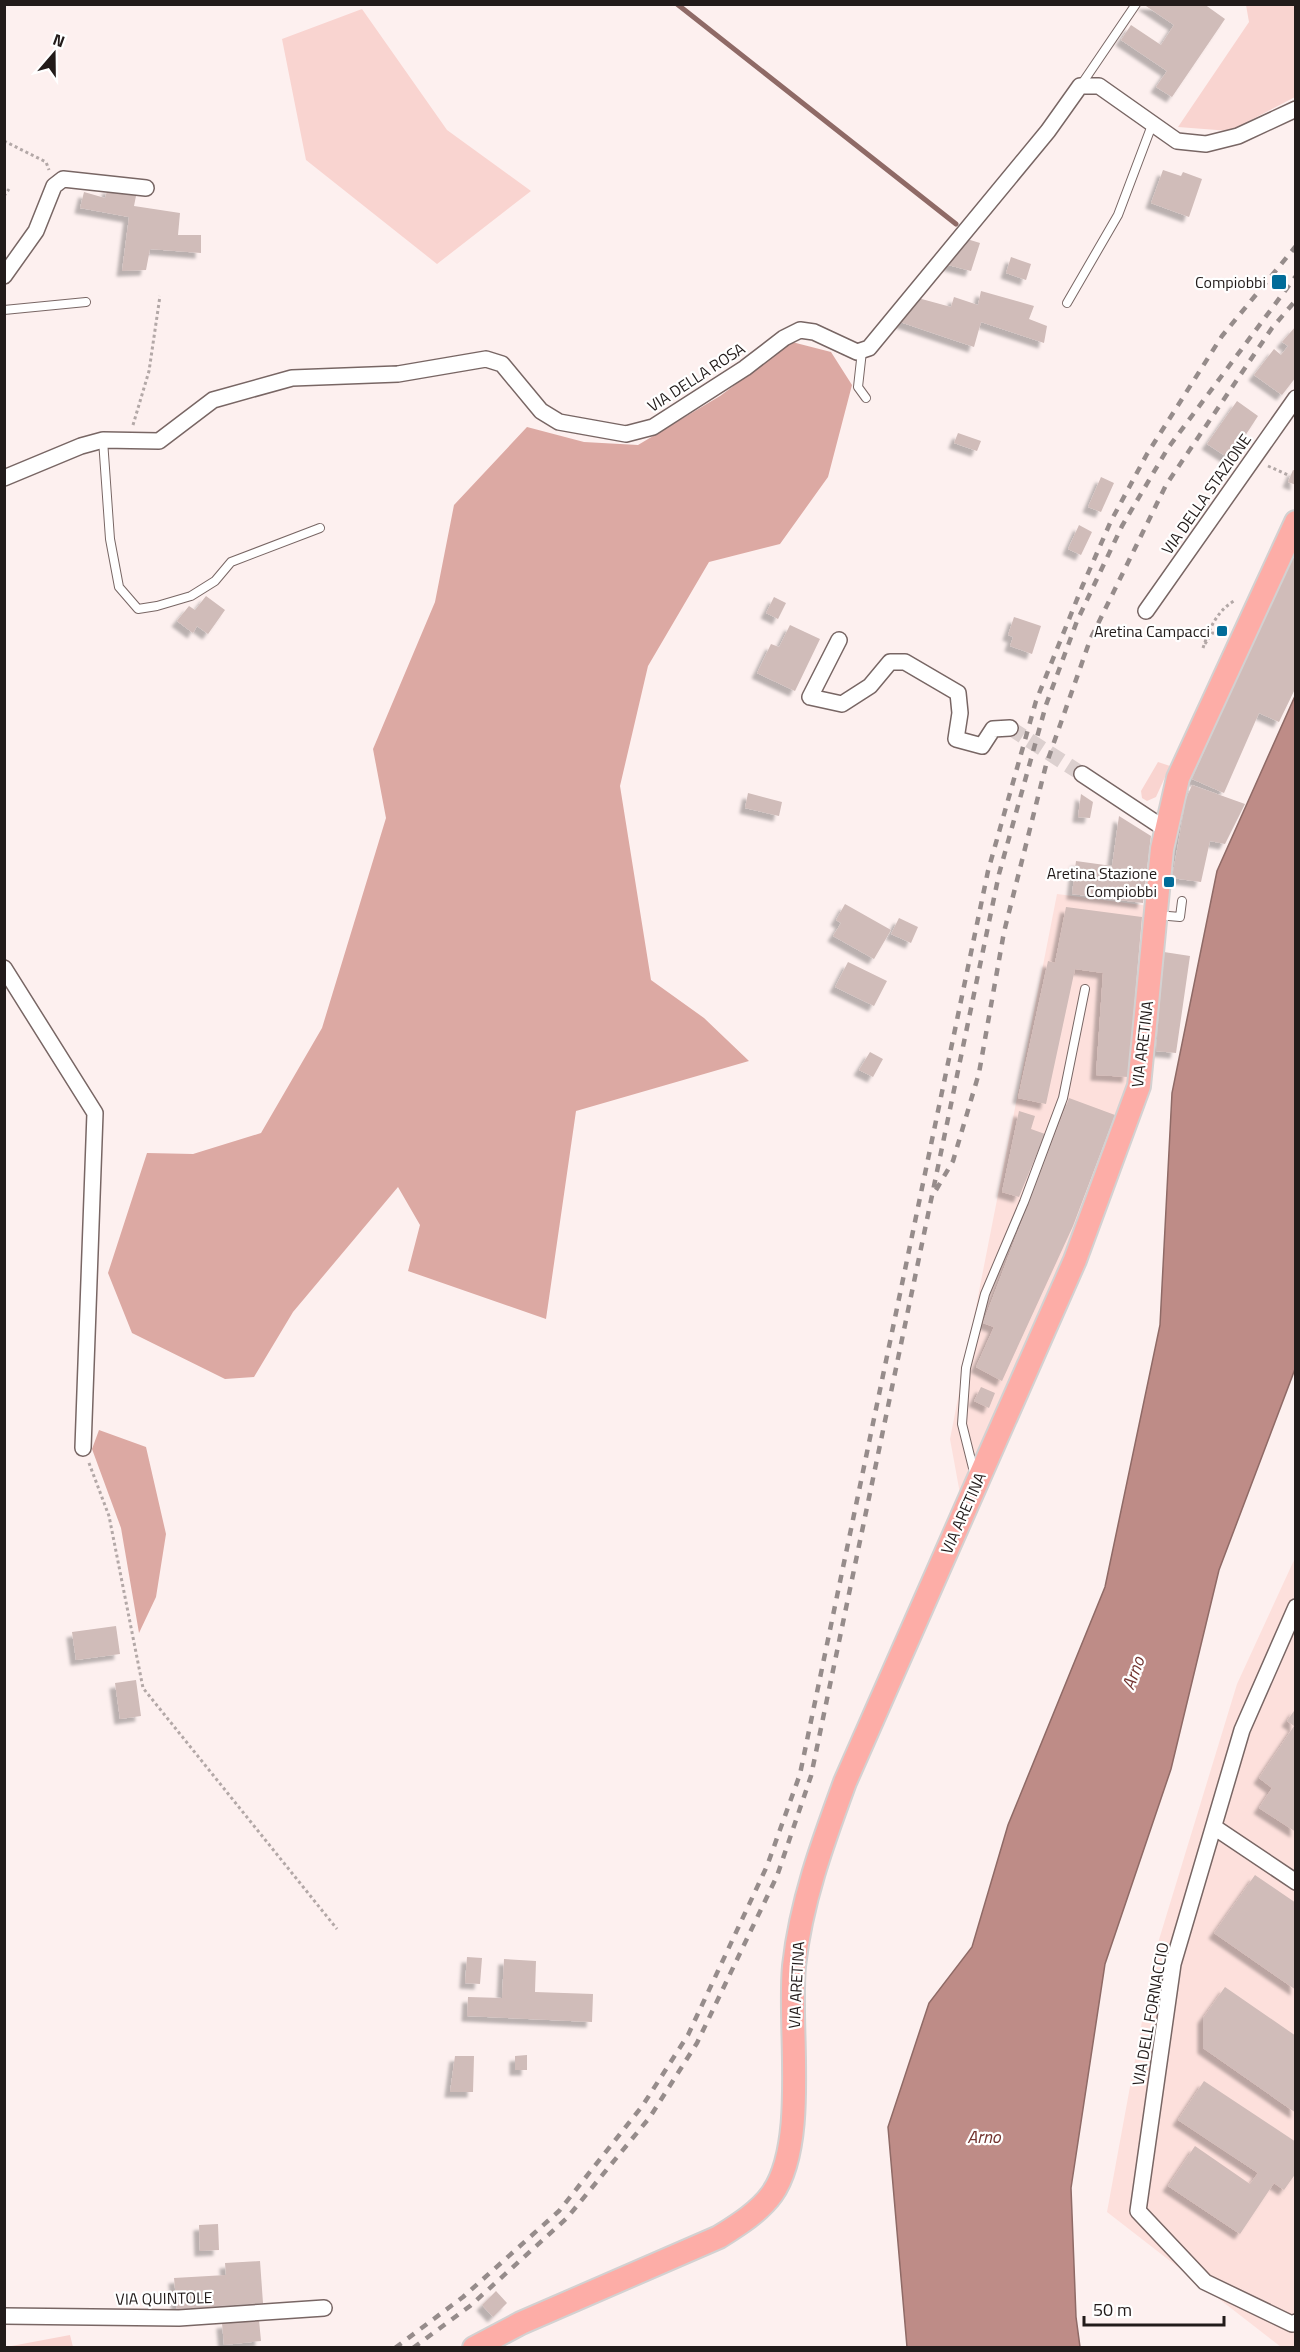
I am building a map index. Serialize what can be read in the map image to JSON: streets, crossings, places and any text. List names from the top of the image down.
{
  "streets": {
    "main road": ["VIA ARETINA"],
    "street": [
      "VIA DELLA ROSA",
      "VIA DELLA STAZIONE",
      "VIA DELL FORNACCIO",
      "VIA QUINTOLE"
    ]
  },
  "water": ["Arno"],
  "places": {
    "transit": ["Compiobbi", "Aretina Campacci", "Aretina Stazione Compiobbi"]
  },
  "scale_bar": "50 m",
  "north": "top"
}
